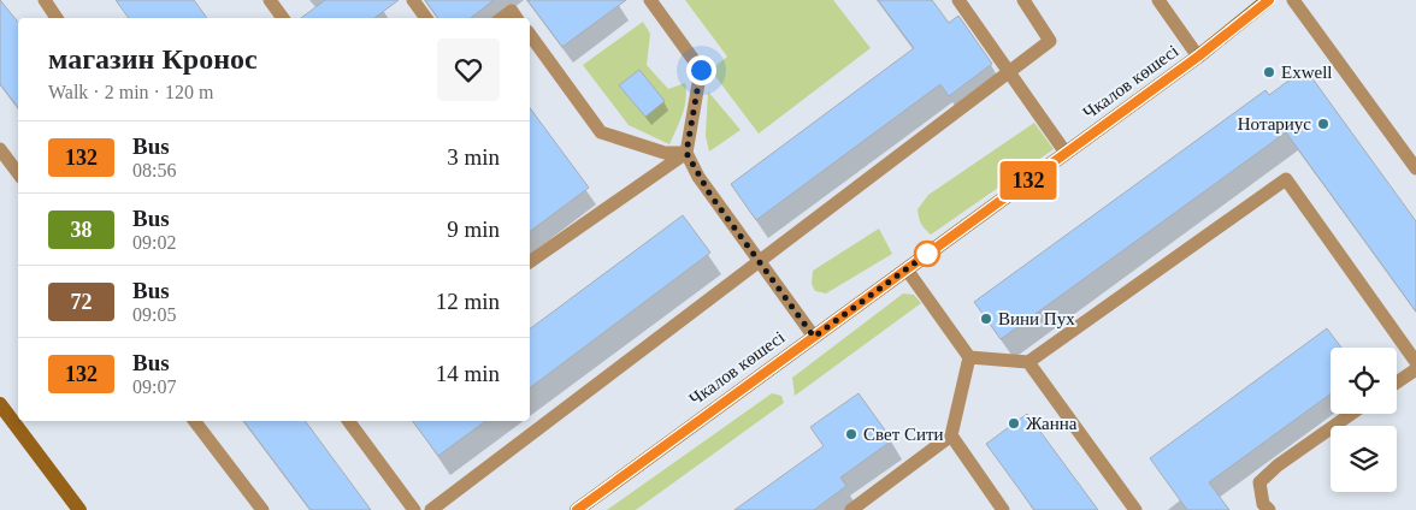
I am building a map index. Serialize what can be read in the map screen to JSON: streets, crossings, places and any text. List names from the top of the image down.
{
  "streets": {
    "street": ["Чкалов көшесі"]
  },
  "places": [
    "Exwell",
    "Нотариус",
    "Вини Пух",
    "Жанна",
    "Свет Сити"
  ],
  "lines": ["bus line 132"],
  "page": {
    "on_map": "132",
    "heading": ["магазин Кронос", "Walk · 2 min · 120 m"],
    "list": [
      {
        "mark": "132",
        "name": "Bus",
        "note": "08:56",
        "value": "3 min"
      },
      {
        "mark": "38",
        "name": "Bus",
        "note": "09:02",
        "value": "9 min"
      },
      {
        "mark": "72",
        "name": "Bus",
        "note": "09:05",
        "value": "12 min"
      },
      {
        "mark": "132",
        "name": "Bus",
        "note": "09:07",
        "value": "14 min"
      }
    ]
  }
}
